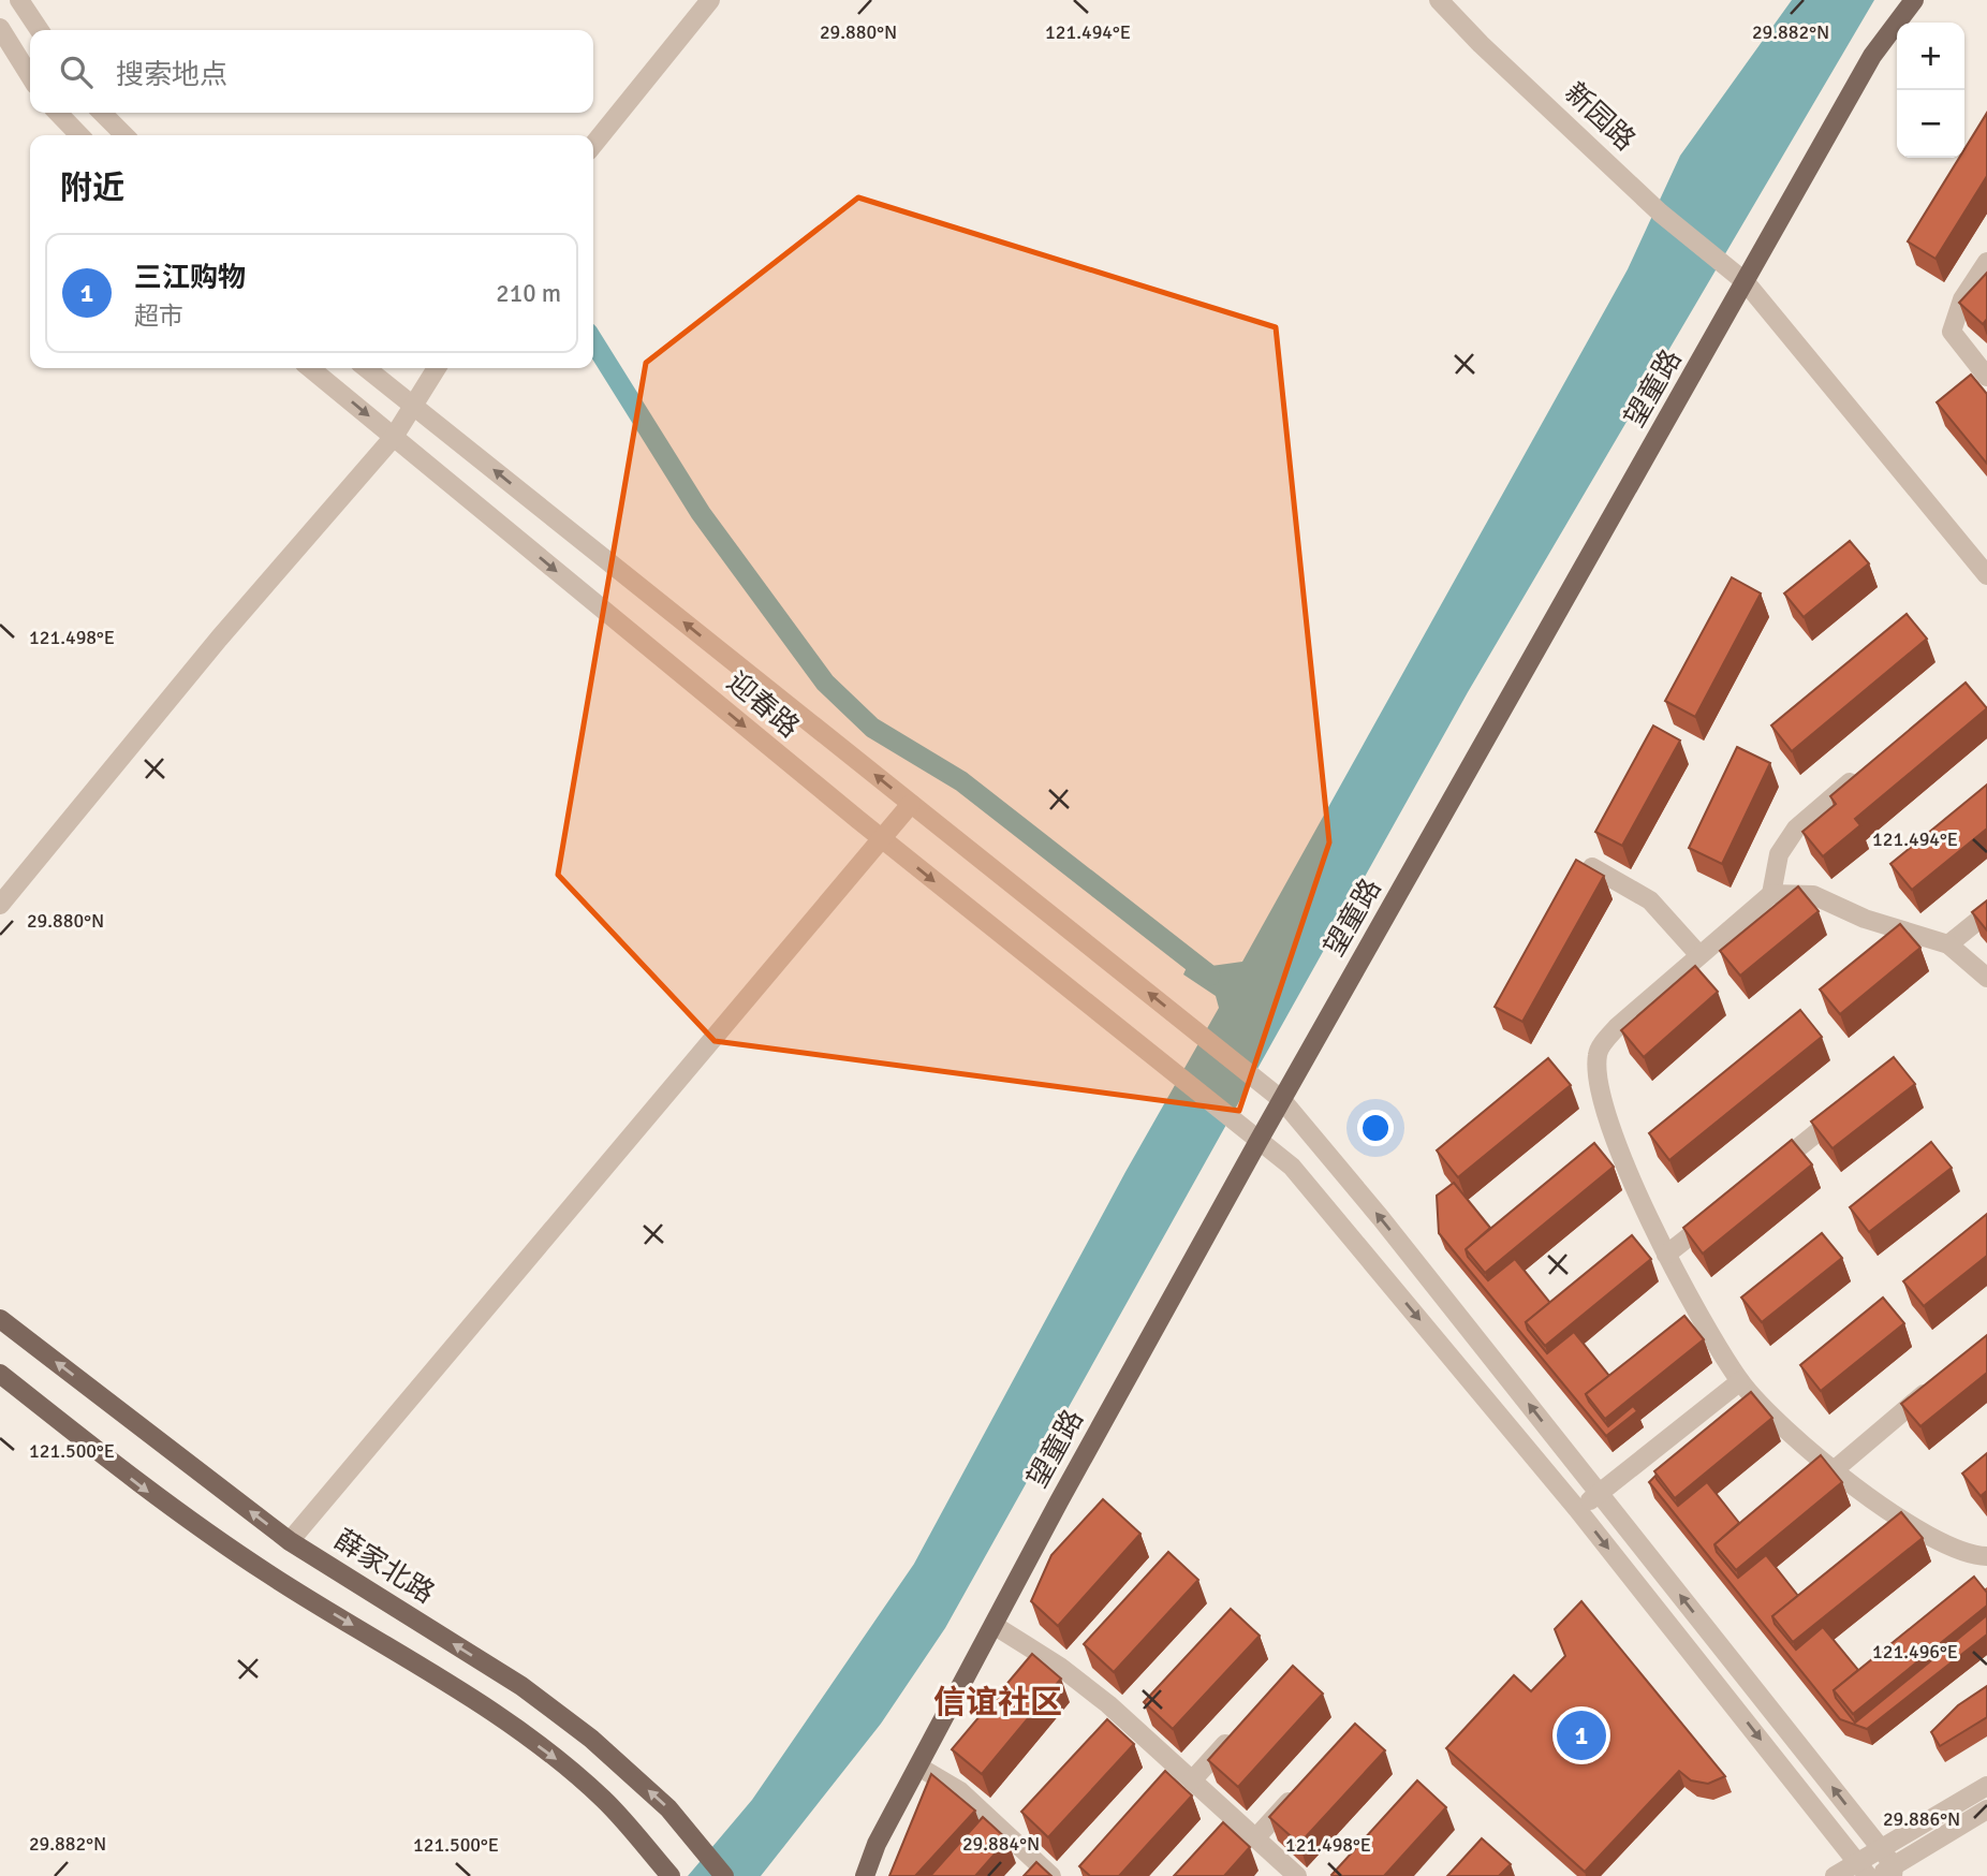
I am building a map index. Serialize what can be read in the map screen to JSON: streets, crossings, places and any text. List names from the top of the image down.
{
  "streets": {
    "main road": ["望童路", "薛家北路"],
    "street": ["新园路", "迎春路"]
  },
  "crossings": [
    ["新园路", "望童路"],
    ["望童路", "迎春路"]
  ],
  "districts": ["信谊社区"],
  "page": {
    "map_buttons": ["+", "−"],
    "search": "搜索地点",
    "heading": "附近",
    "list": [
      {
        "mark": "1",
        "name": "三江购物",
        "note": "超市",
        "value": "210 m"
      }
    ],
    "pins": "1"
  },
  "coordinates": [
    "121.494°E",
    "29.880°N",
    "29.882°N",
    "121.498°E",
    "121.500°E",
    "121.496°E",
    "29.886°N",
    "29.884°N"
  ]
}
